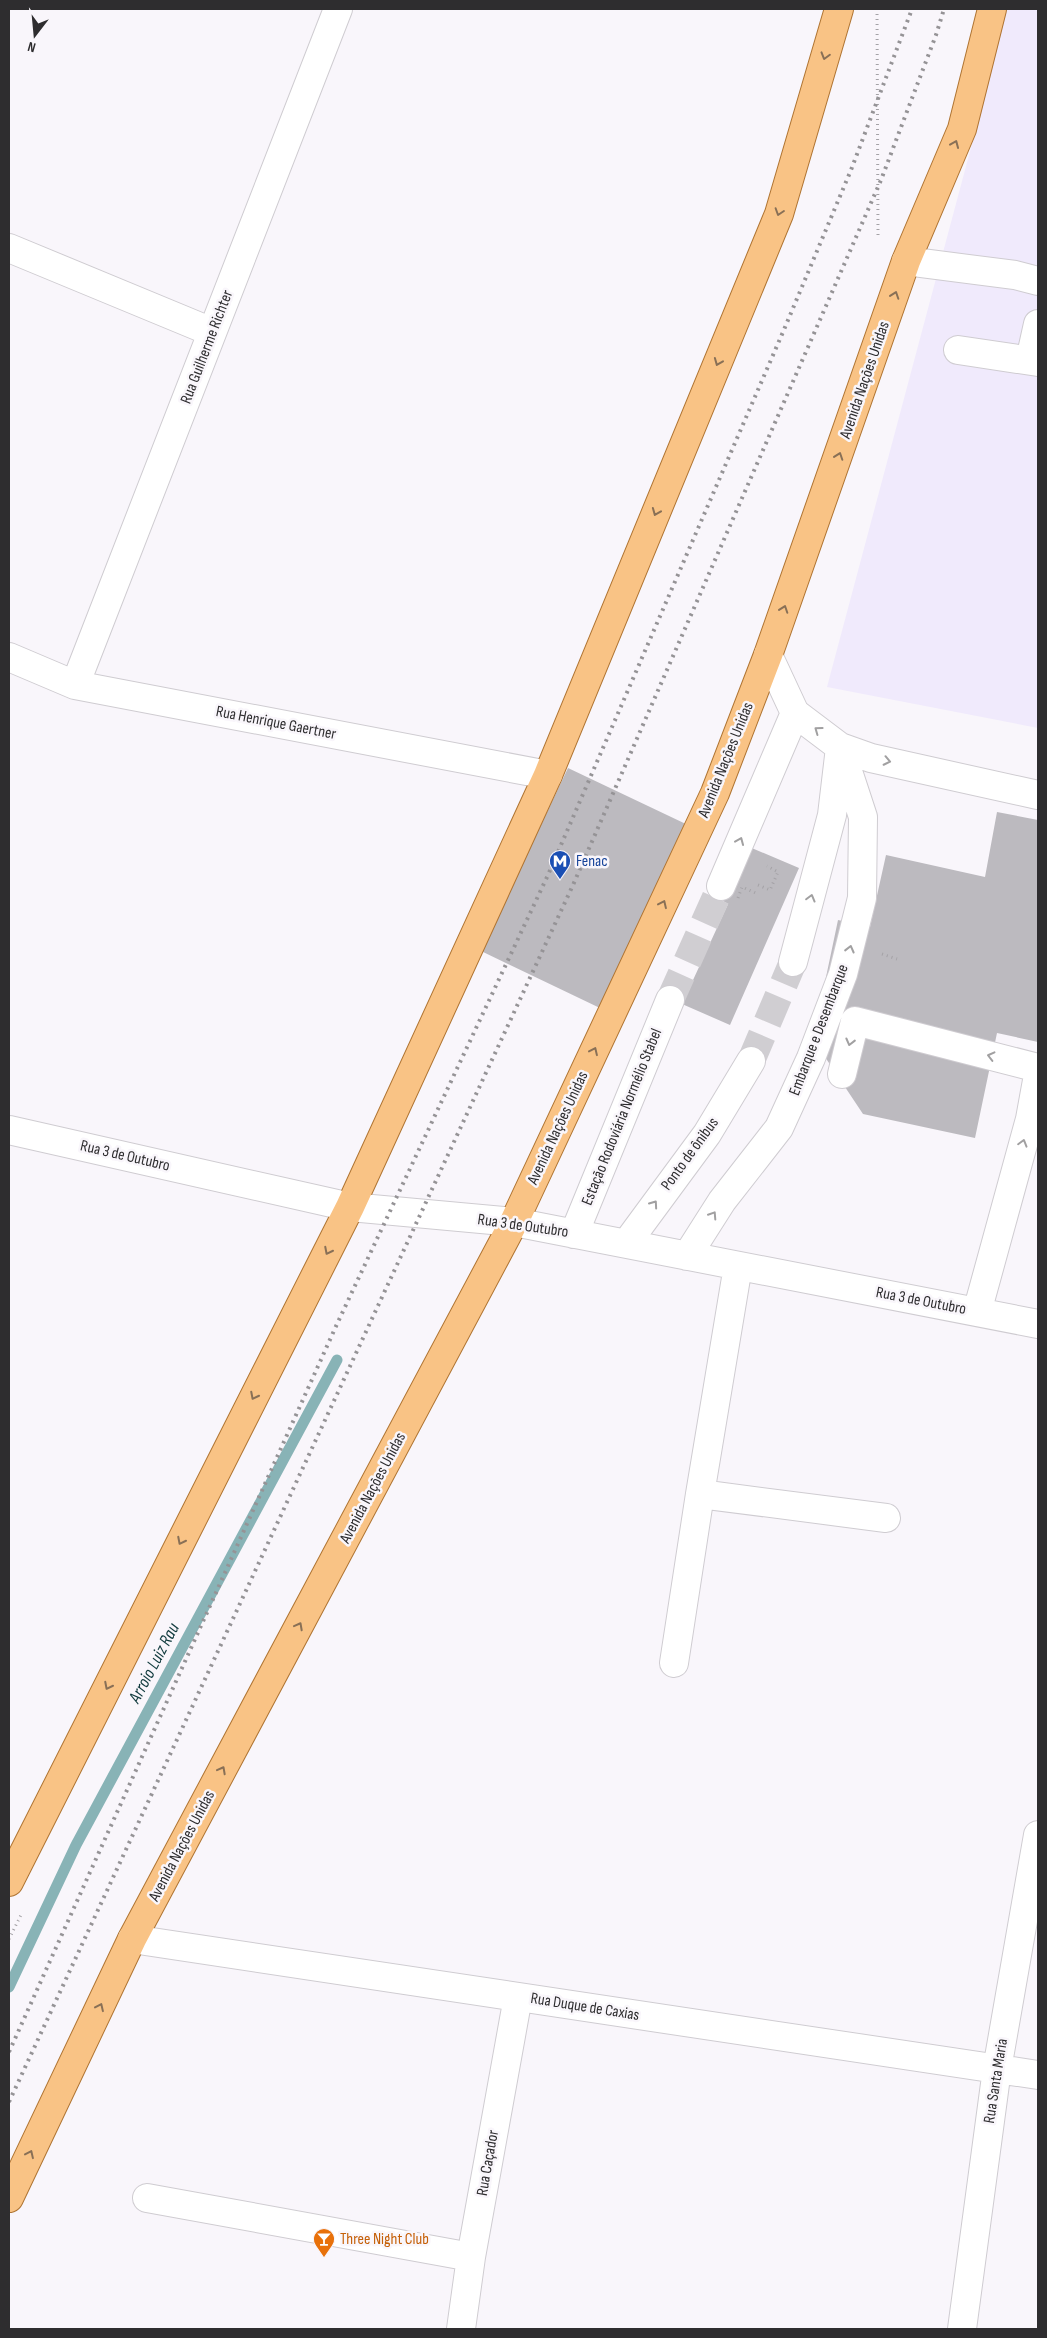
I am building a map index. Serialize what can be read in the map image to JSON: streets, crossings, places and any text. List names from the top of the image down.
{
  "streets": {
    "main road": ["Avenida Nações Unidas"],
    "street": [
      "Rua Guilherme Richter",
      "Rua Henrique Gaertner",
      "Embarque e Desembarque",
      "Estação Rodoviária Normélio Stabel",
      "Ponto de ônibus",
      "Rua 3 de Outubro",
      "Rua Duque de Caxias",
      "Rua Santa Maria",
      "Rua Caçador"
    ]
  },
  "crossings": [
    ["Rua Guilherme Richter", "Rua Henrique Gaertner"],
    ["Avenida Nações Unidas", "Rua 3 de Outubro"],
    ["Avenida Nações Unidas", "Rua Duque de Caxias"],
    ["Embarque e Desembarque", "Rua 3 de Outubro"],
    ["Estação Rodoviária Normélio Stabel", "Rua 3 de Outubro"],
    ["Ponto de ônibus", "Rua 3 de Outubro"],
    ["Rua Duque de Caxias", "Rua Santa Maria"],
    ["Rua Duque de Caxias", "Rua Caçador"]
  ],
  "one_way": ["Ponto de ônibus"],
  "water": ["Arroio Luiz Rau"],
  "places": {
    "metro station": ["Fenac"],
    "bar": ["Three Night Club"]
  },
  "north": "bottom"
}
